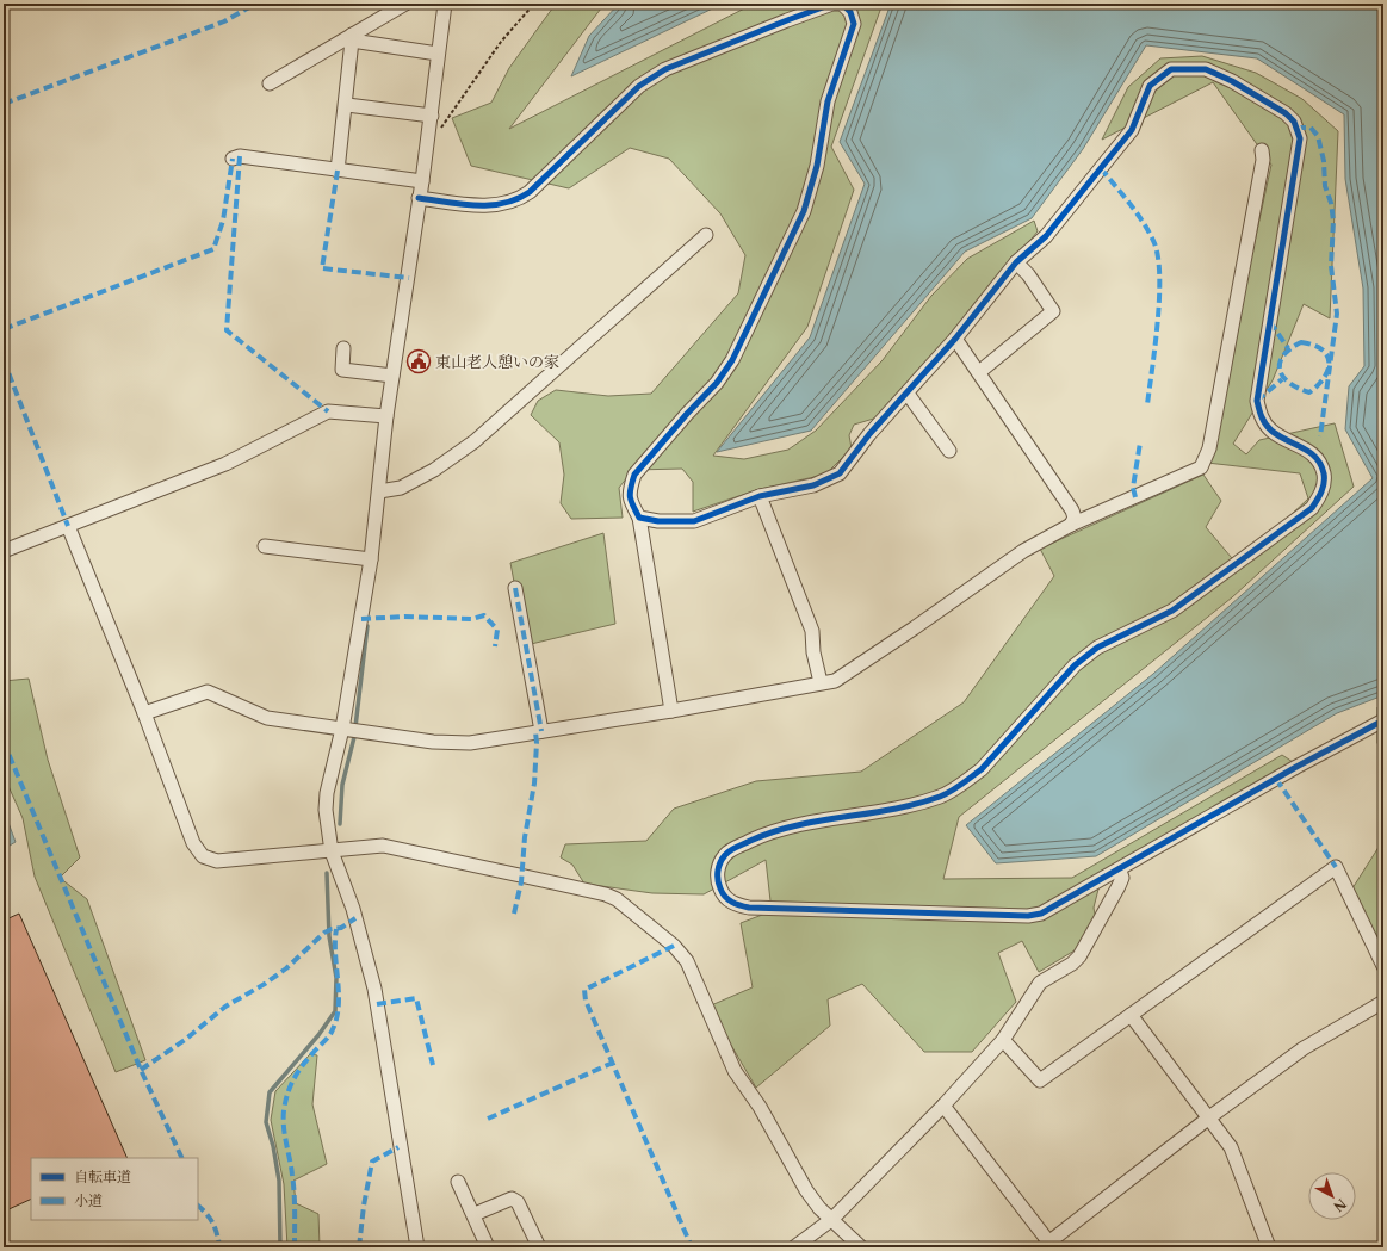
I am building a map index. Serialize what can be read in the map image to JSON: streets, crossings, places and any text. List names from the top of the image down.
{
  "places": {
    "public building": ["東山老人憩いの家"]
  },
  "legend": ["自転車道", "小道"],
  "north": "bottom right"
}
